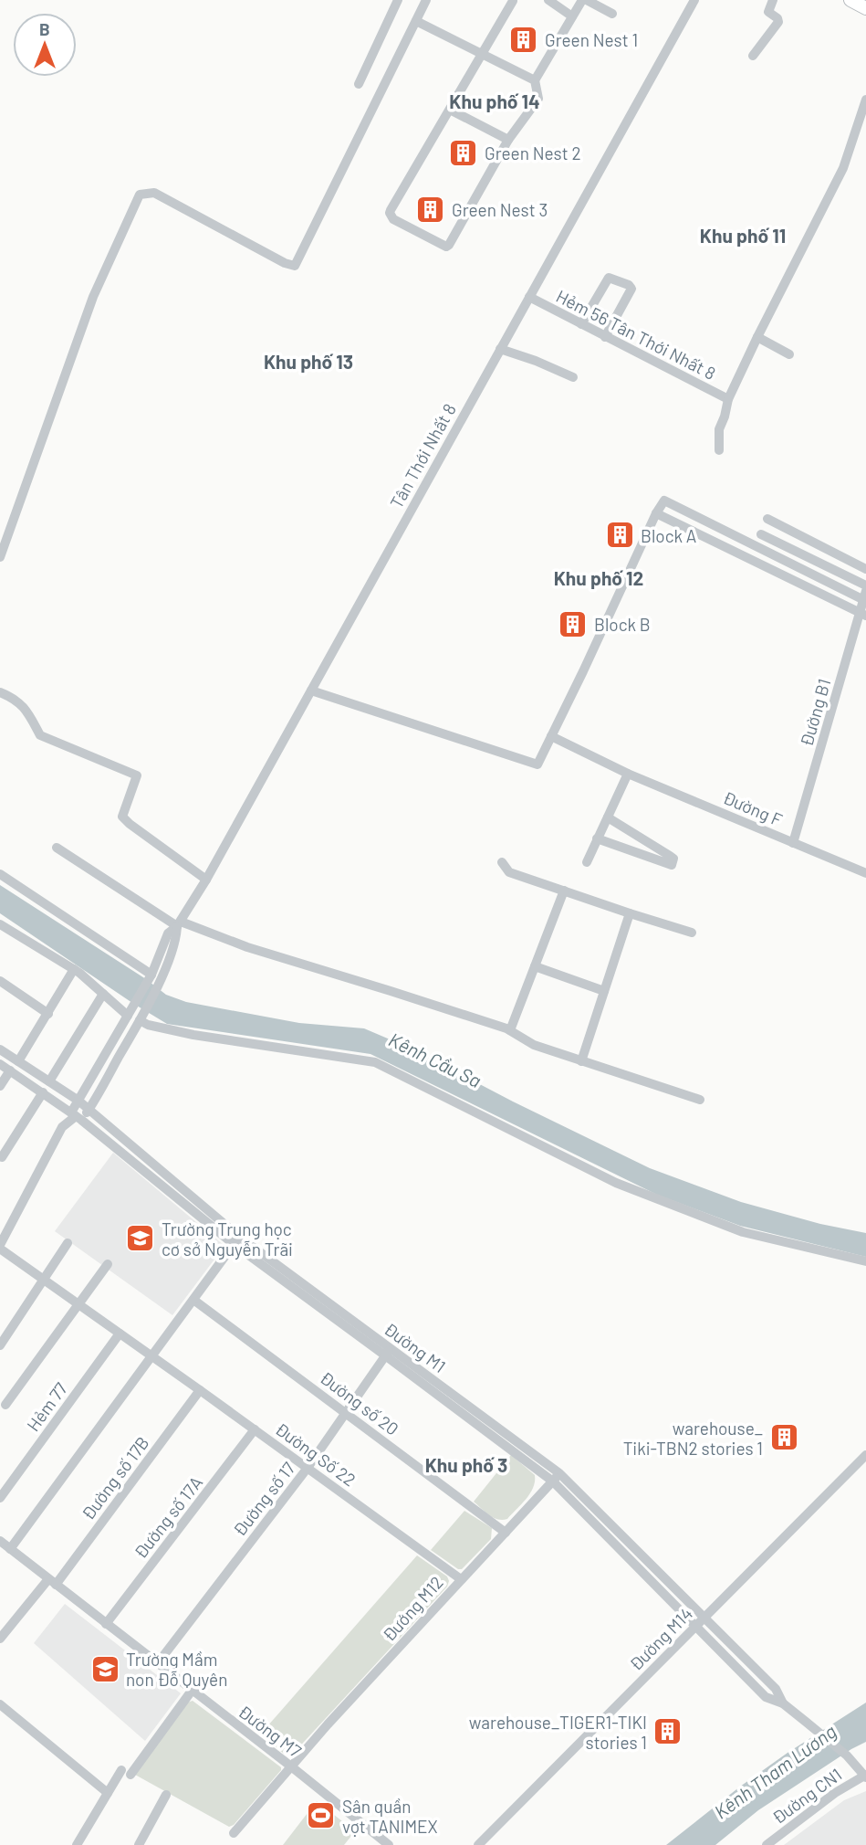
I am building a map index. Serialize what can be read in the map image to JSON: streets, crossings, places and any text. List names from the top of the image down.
{
  "streets": {
    "street": [
      "Hẻm 56 Tân Thới Nhất 8",
      "Tân Thới Nhất 8",
      "Đường B1",
      "Đường F",
      "Đường M1",
      "Đường số 20",
      "Hẻm 77",
      "Đường Số 22",
      "Đường số 17B",
      "Đường số 17",
      "Đường số 17A",
      "Đướng M12",
      "Đường M14",
      "Đường M7",
      "Đường CN1"
    ]
  },
  "crossings": [
    ["Hẻm 56 Tân Thới Nhất 8", "Tân Thới Nhất 8"],
    ["Đường B1", "Đường F"],
    ["Đường M1", "Đường số 17"],
    ["Đường M1", "Đướng M12"],
    ["Đường M1", "Đường M14"],
    ["Đường M1", "Đường CN1"],
    ["Đường số 20", "Đường số 17"],
    ["Đường số 20", "Đướng M12"],
    ["Hẻm 77", "Đường Số 22"],
    ["Đường Số 22", "Đường số 17B"],
    ["Đường Số 22", "Đường số 17"],
    ["Đường Số 22", "Đường số 17A"],
    ["Đường Số 22", "Đướng M12"],
    ["Đường số 17B", "Đường M7"],
    ["Đường số 17", "Đường M7"],
    ["Đường số 17A", "Đường M7"],
    ["Đướng M12", "Đường M7"]
  ],
  "districts": [
    "Khu phố 14",
    "Khu phố 11",
    "Khu phố 13",
    "Khu phố 12",
    "Khu phố 3"
  ],
  "water": ["Kênh Cầu Sa", "Kênh Tham Lương"],
  "places": {
    "building": [
      "Green Nest 1",
      "Green Nest 2",
      "Green Nest 3",
      "Block A",
      "Block B",
      "warehouse_ Tiki-TBN2 stories 1",
      "warehouse_TIGER1-TIKI stories 1"
    ],
    "school or university": ["Trường Trung học cơ sở Nguyễn Trãi", "Trường Mầm non Đỗ Quyên"],
    "sports": ["Sân quần vợt TANIMEX"]
  },
  "north": "top"
}
